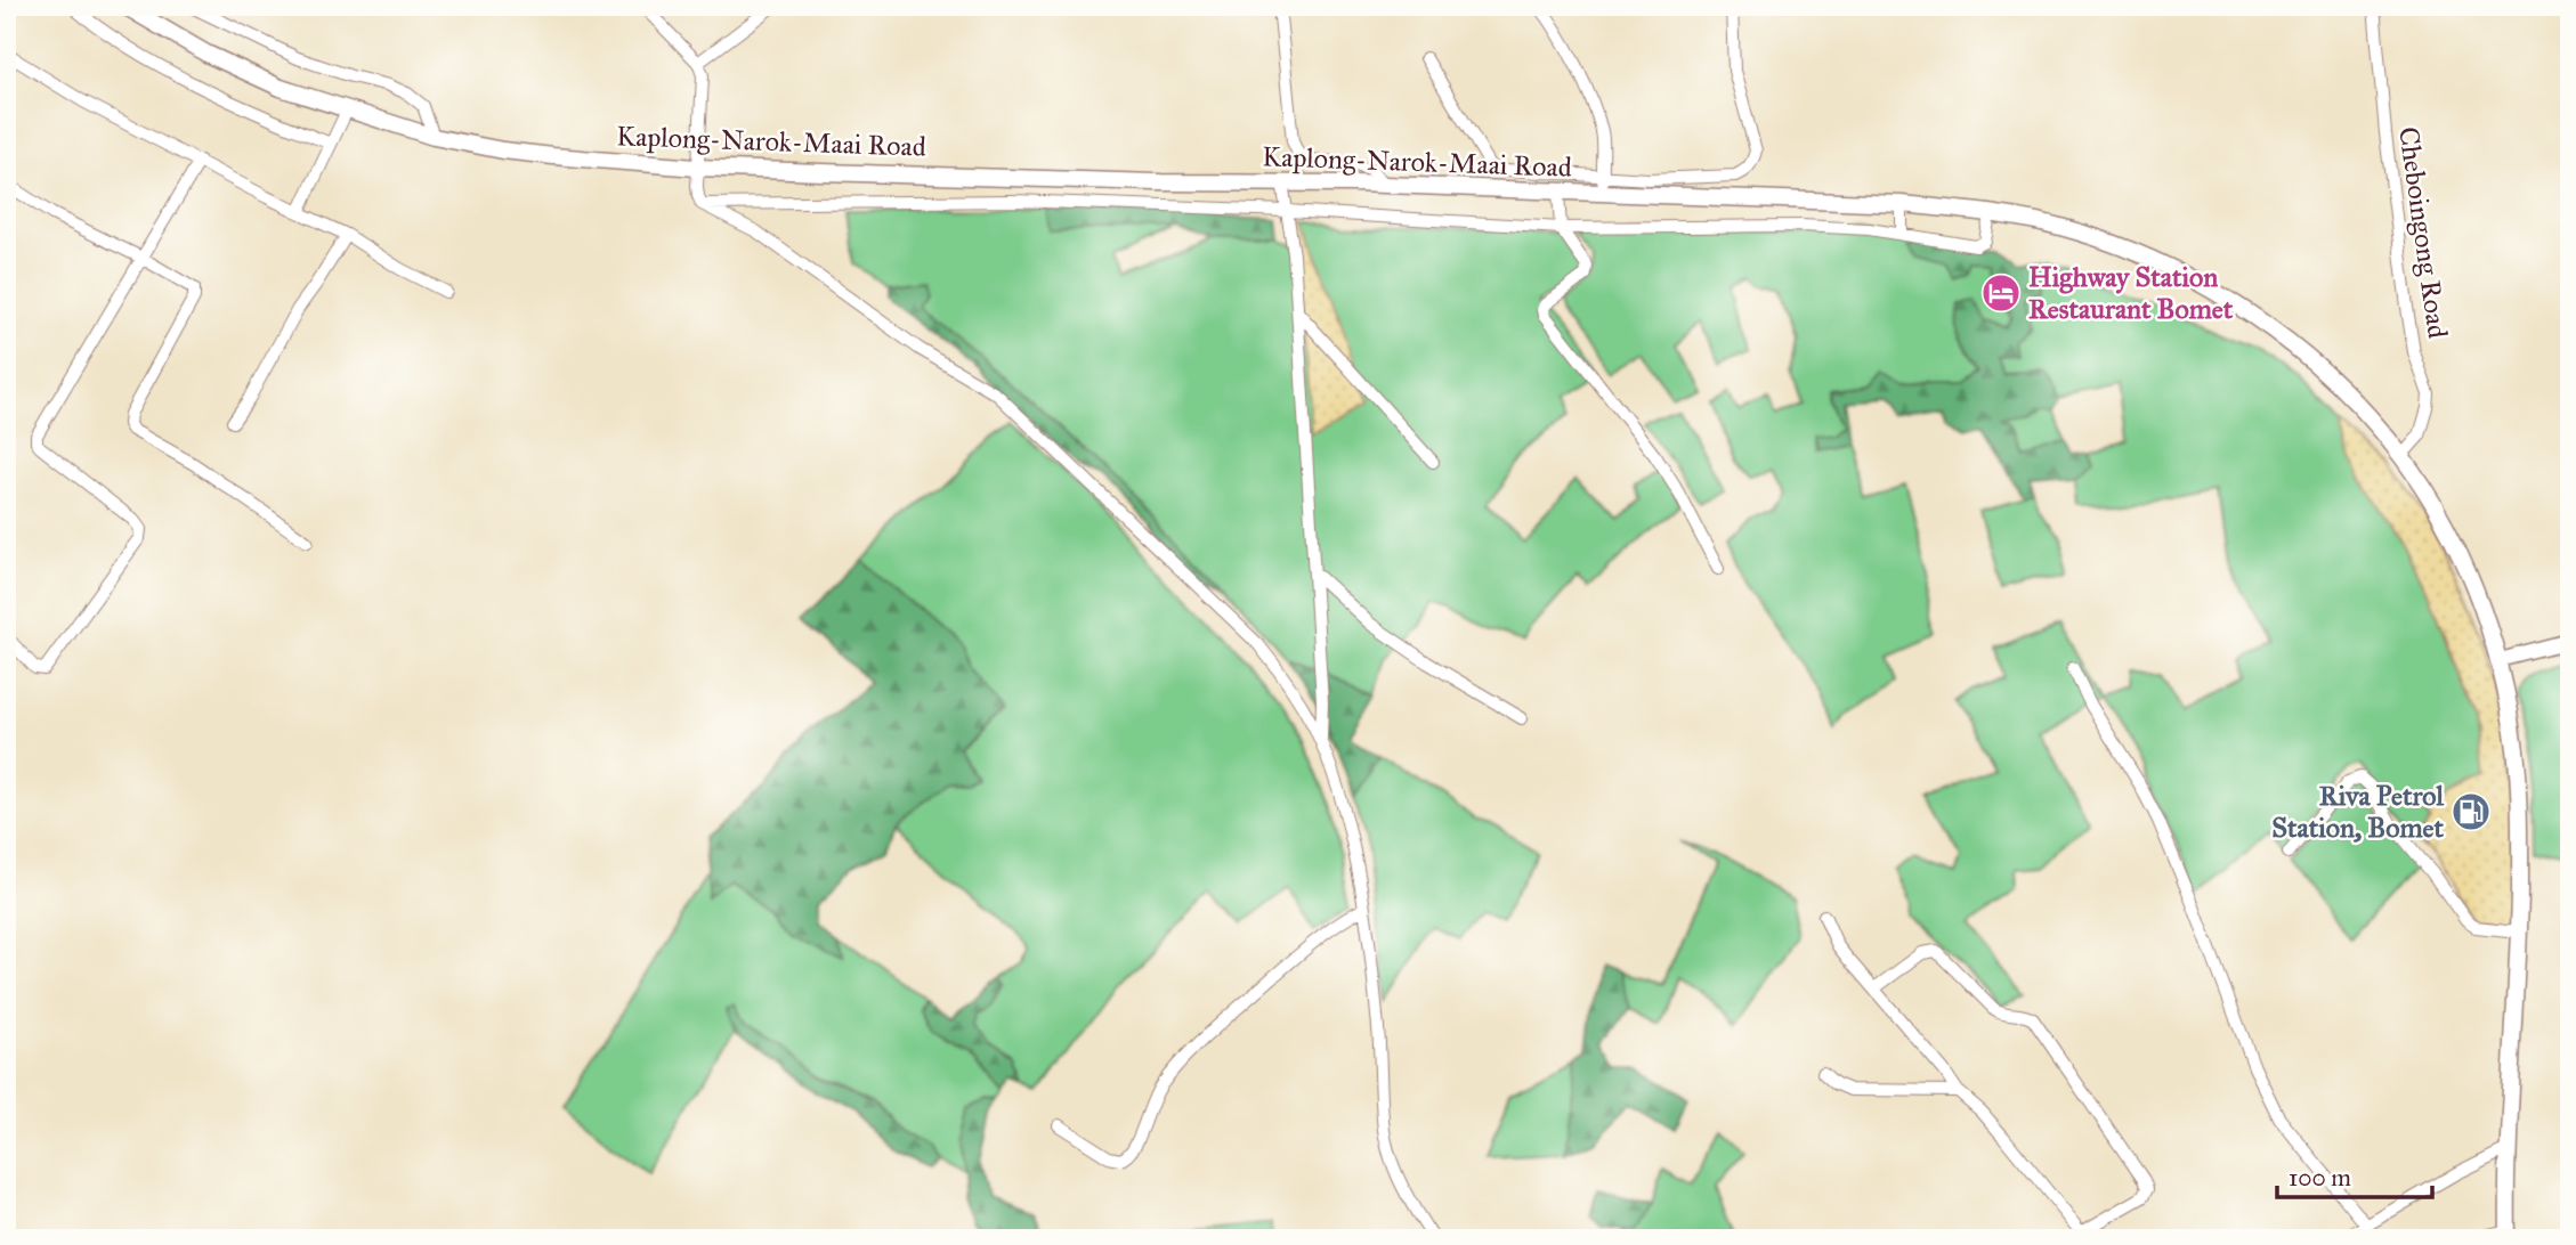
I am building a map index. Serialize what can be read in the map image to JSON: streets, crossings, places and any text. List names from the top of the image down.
{
  "streets": {
    "highway": ["Kaplong-Narok-Maai Road"],
    "street": ["Cheboingong Road"]
  },
  "crossings": [
    ["Kaplong-Narok-Maai Road", "Cheboingong Road"]
  ],
  "places": {
    "hotel": ["Highway Station Restaurant Bomet"],
    "fuel station": ["Riva Petrol Station, Bomet"]
  },
  "scale_bar": "100 m"
}
